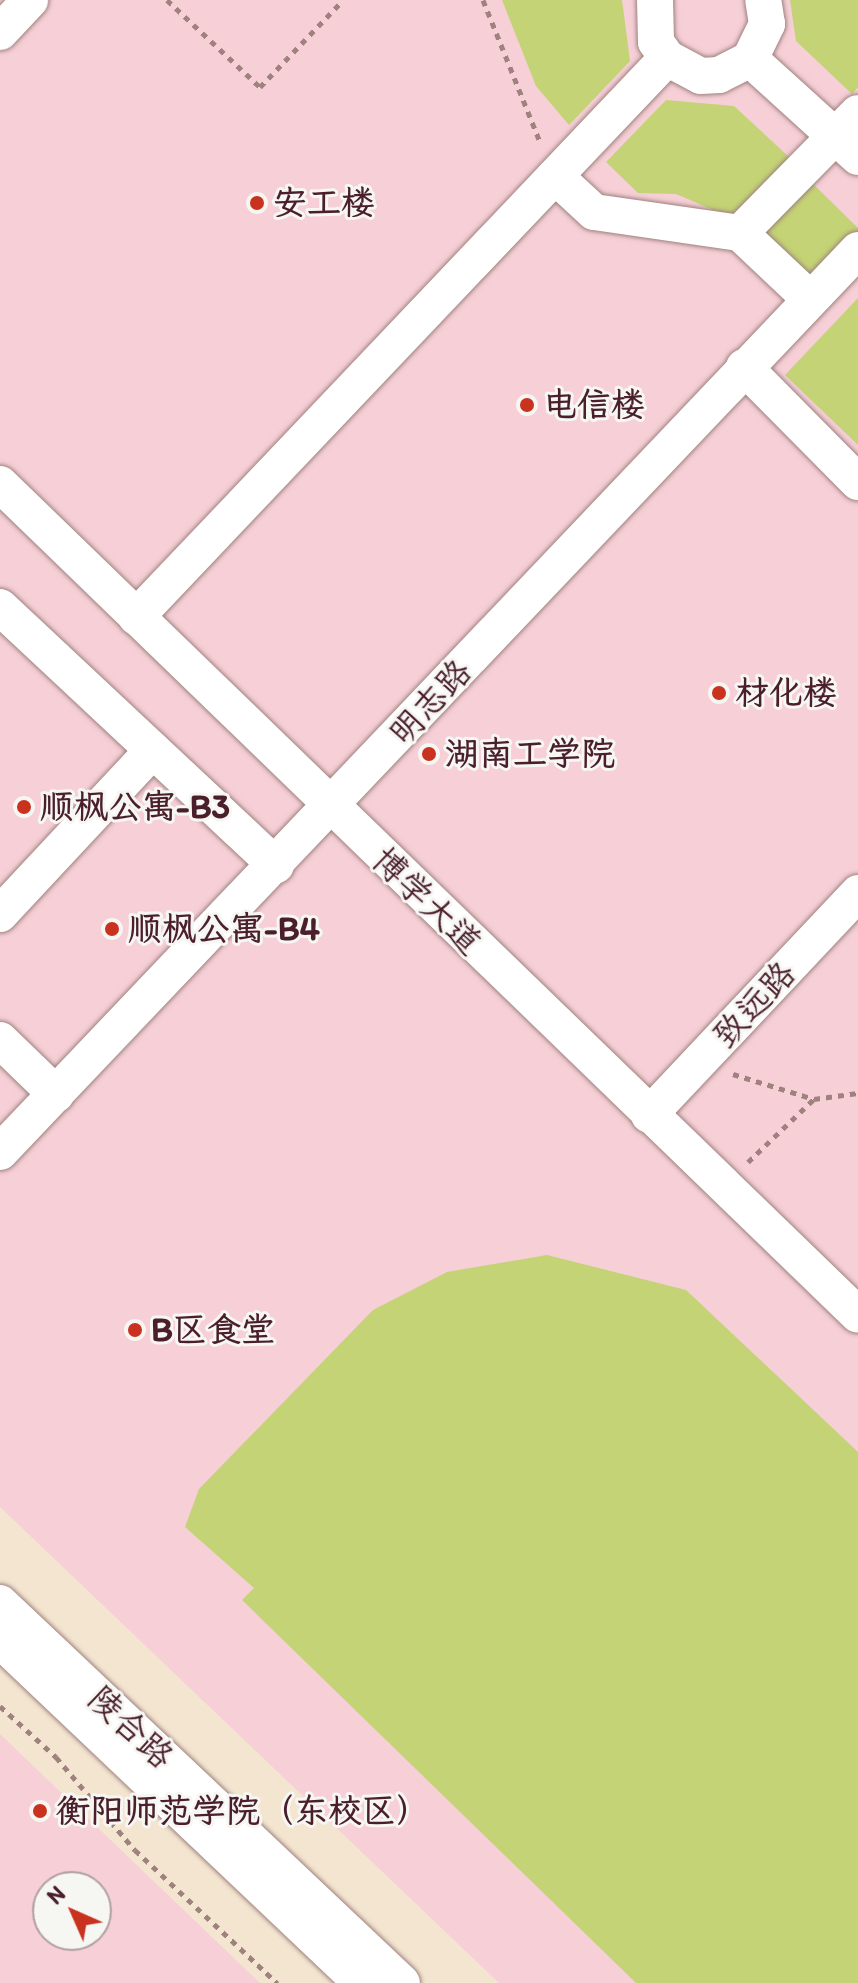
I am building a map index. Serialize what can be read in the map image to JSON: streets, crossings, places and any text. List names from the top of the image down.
{
  "streets": {
    "street": [
      "明志路",
      "博学大道",
      "致远路",
      "陵合路"
    ]
  },
  "crossings": [
    ["明志路", "博学大道"],
    ["博学大道", "致远路"]
  ],
  "places": [
    "安工楼",
    "电信楼",
    "材化楼",
    "湖南工学院",
    "顺枫公寓-B3",
    "顺枫公寓-B4",
    "B区食堂",
    "衡阳师范学院（东校区）"
  ],
  "north": "top left"
}
